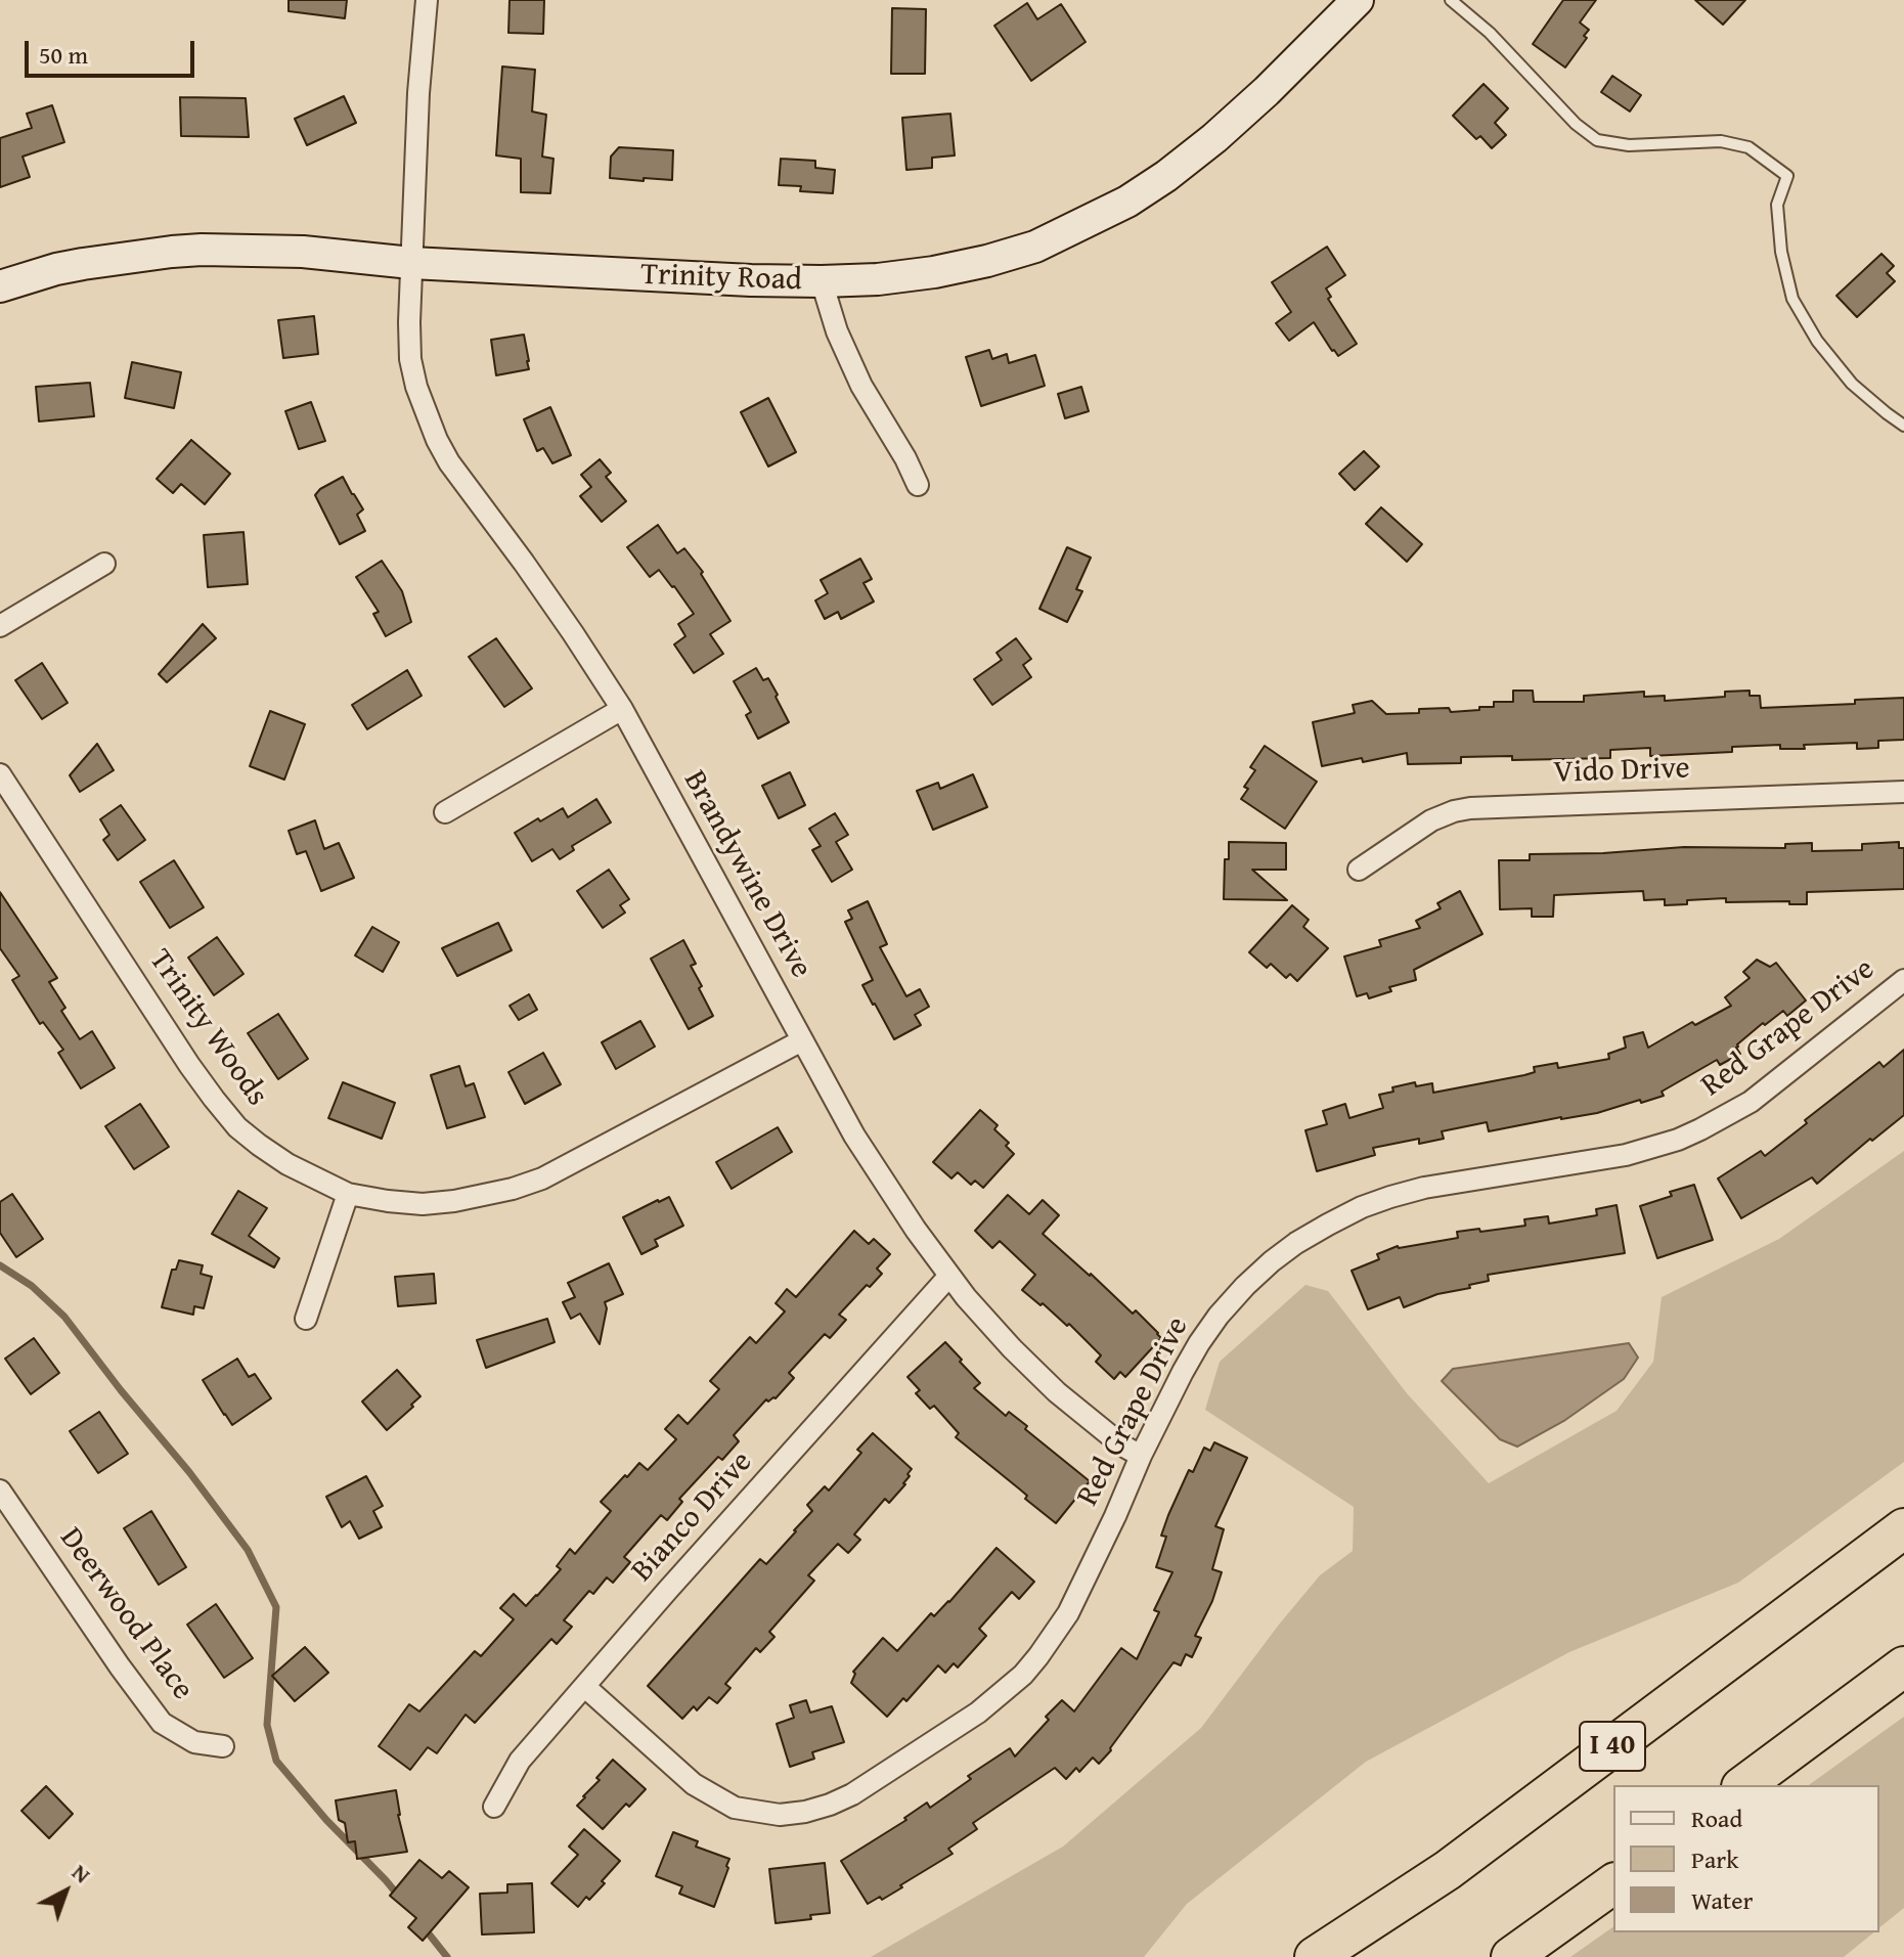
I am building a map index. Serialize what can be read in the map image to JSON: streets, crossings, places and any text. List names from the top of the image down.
{
  "streets": {
    "highway": ["I 40"],
    "main road": ["Trinity Road"],
    "street": [
      "Vido Drive",
      "Brandywine Drive",
      "Trinity Woods",
      "Red Grape Drive",
      "Bianco Drive",
      "Deerwood Place"
    ]
  },
  "crossings": [
    ["Trinity Road", "Brandywine Drive"],
    ["Brandywine Drive", "Trinity Woods"],
    ["Brandywine Drive", "Red Grape Drive"],
    ["Brandywine Drive", "Bianco Drive"],
    ["Red Grape Drive", "Bianco Drive"]
  ],
  "legend": ["Road", "Park", "Water"],
  "scale_bar": "50 m",
  "north": "top right"
}
